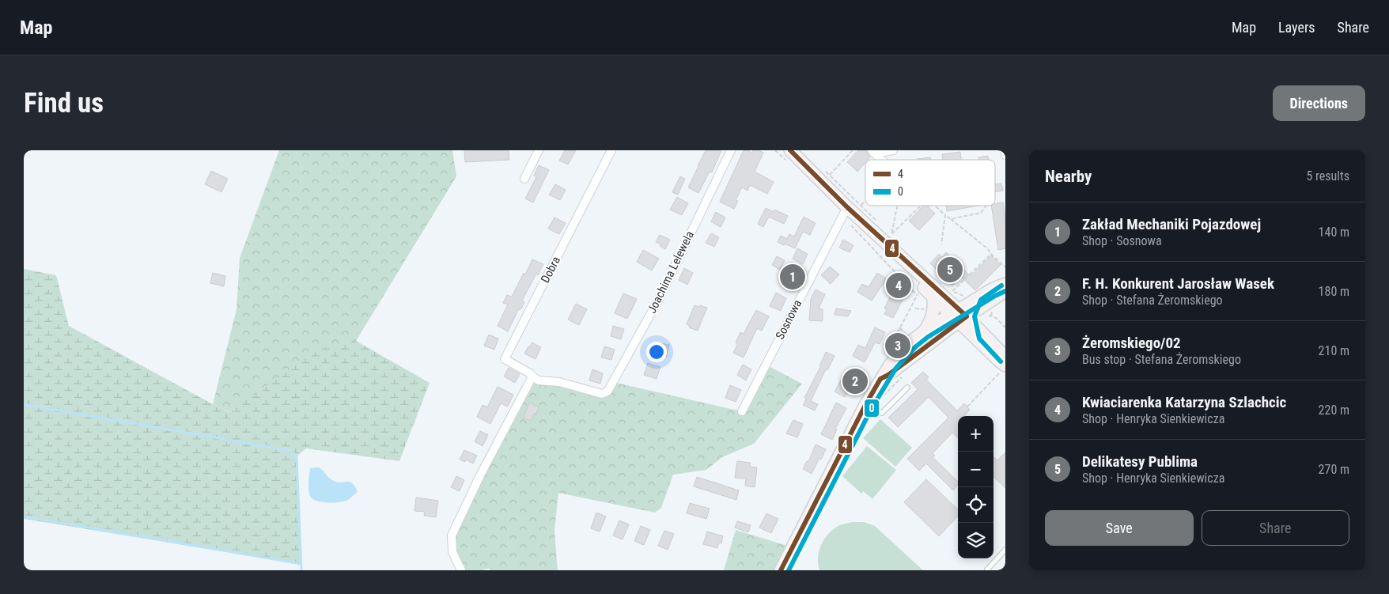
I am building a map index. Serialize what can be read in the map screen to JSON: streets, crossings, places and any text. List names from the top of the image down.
{
  "streets": {
    "street": ["Dobra", "Joachima Lelewela", "Sosnowa"]
  },
  "crossings": [
    ["Dobra", "Joachima Lelewela"]
  ],
  "lines": ["transit line 4", "transit line 0"],
  "legend": ["4", "0"],
  "page": {
    "header": "Map",
    "nav": ["Map", "Layers", "Share"],
    "buttons": [
      "Directions",
      ["Save", "Share"]
    ],
    "title": "Find us",
    "heading": ["Nearby", "5 results"],
    "list": [
      {
        "mark": "1",
        "name": "Zakład Mechaniki Pojazdowej",
        "note": "Shop · Sosnowa",
        "value": "140 m"
      },
      {
        "mark": "2",
        "name": "F. H. Konkurent Jarosław Wasek",
        "note": "Shop · Stefana Żeromskiego",
        "value": "180 m"
      },
      {
        "mark": "3",
        "name": "Żeromskiego/02",
        "note": "Bus stop · Stefana Żeromskiego",
        "value": "210 m"
      },
      {
        "mark": "4",
        "name": "Kwiaciarenka Katarzyna Szlachcic",
        "note": "Shop · Henryka Sienkiewicza",
        "value": "220 m"
      },
      {
        "mark": "5",
        "name": "Delikatesy Publima",
        "note": "Shop · Henryka Sienkiewicza",
        "value": "270 m"
      }
    ],
    "pins": [
      "5",
      "1",
      "4",
      "3",
      "2"
    ],
    "map_buttons": ["+", "−"]
  }
}
